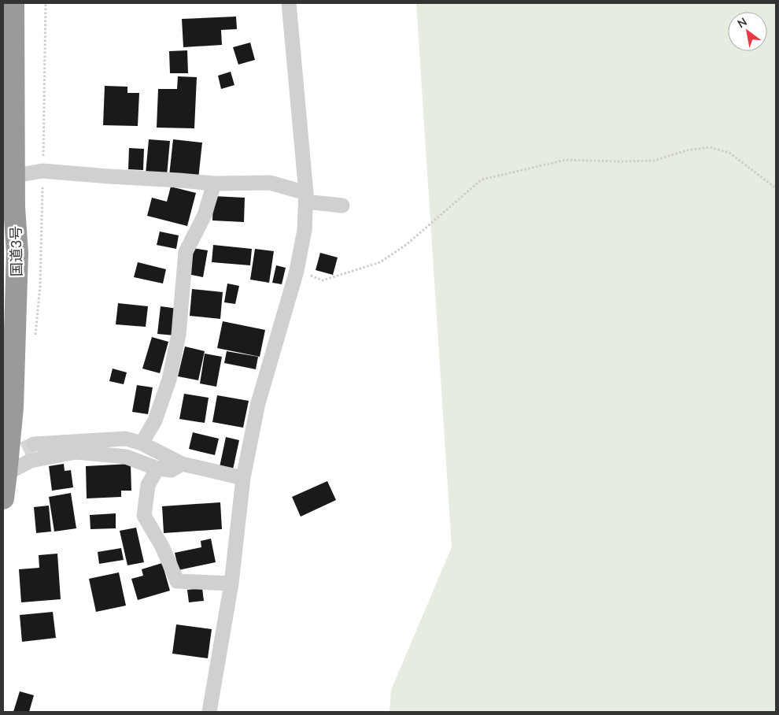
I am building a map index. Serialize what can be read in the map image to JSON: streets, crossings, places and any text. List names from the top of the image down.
{
  "streets": {
    "highway": ["国道3号"]
  },
  "north": "top left"
}
